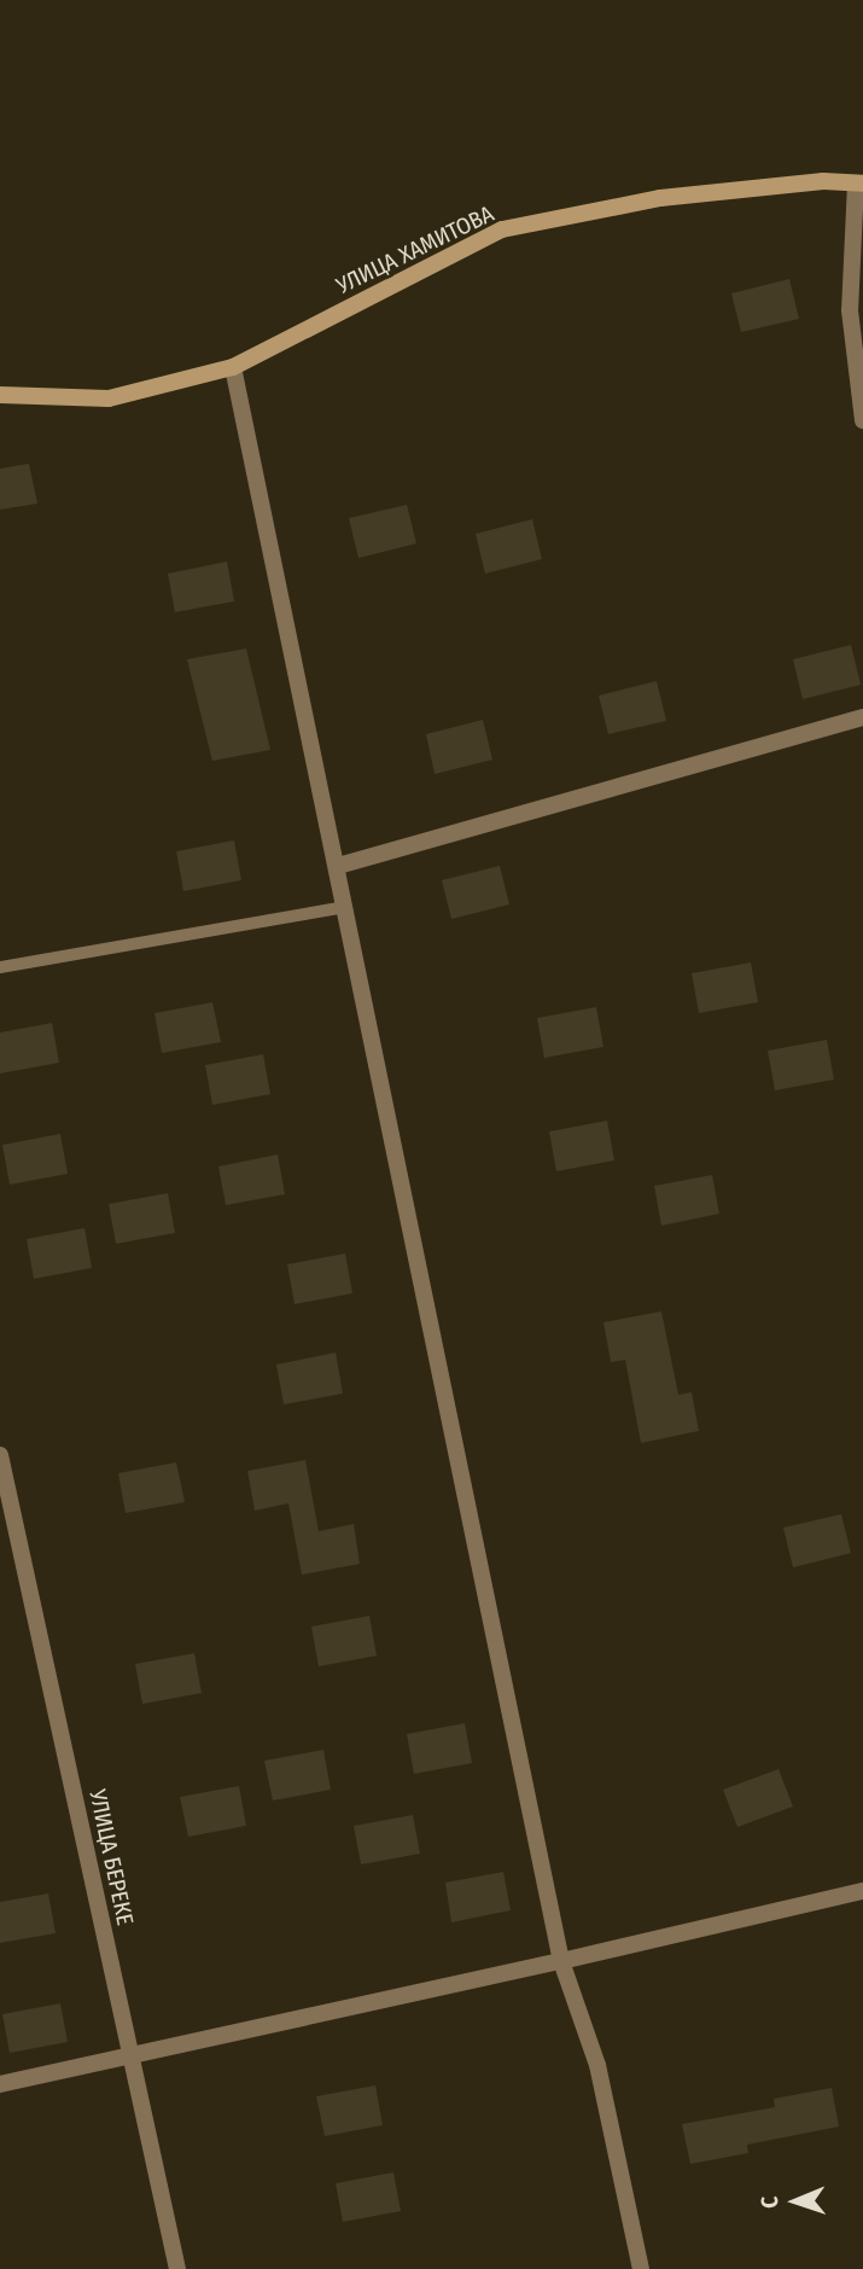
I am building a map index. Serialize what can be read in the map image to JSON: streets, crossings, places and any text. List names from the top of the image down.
{
  "streets": {
    "street": ["УЛИЦА ХАМИТОВА", "УЛИЦА БЕРЕКЕ"]
  },
  "north": "left"
}
